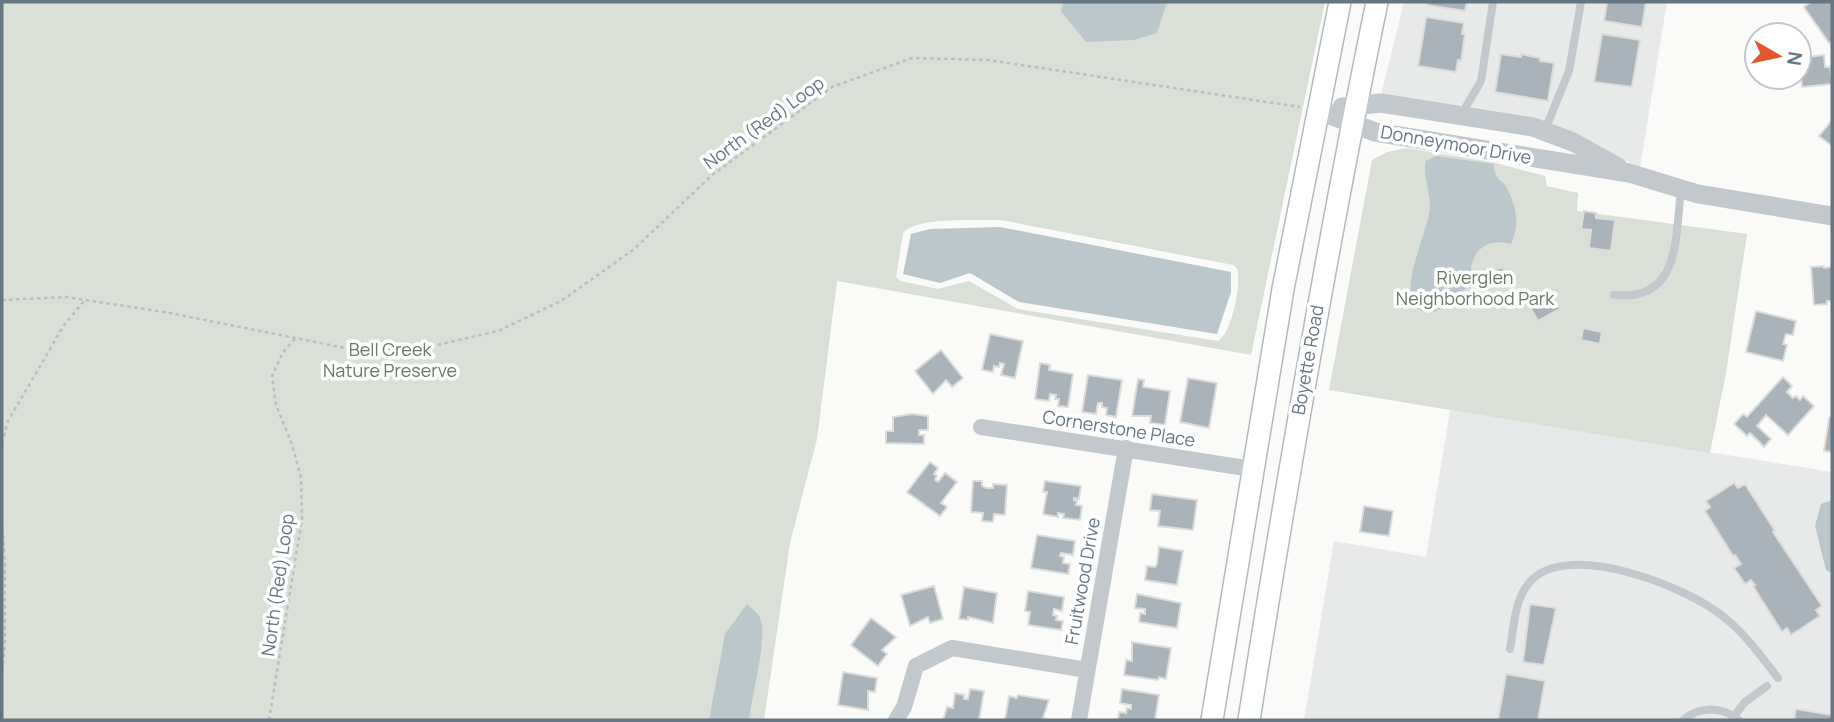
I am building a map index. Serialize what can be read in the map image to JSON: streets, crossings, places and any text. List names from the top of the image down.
{
  "streets": {
    "main road": ["Boyette Road"],
    "street": ["Donneymoor Drive", "Cornerstone Place", "Fruitwood Drive"],
    "path": ["North (Red) Loop"]
  },
  "crossings": [
    ["Donneymoor Drive", "Boyette Road"],
    ["Boyette Road", "Cornerstone Place"],
    ["Cornerstone Place", "Fruitwood Drive"]
  ],
  "parks": ["Riverglen Neighborhood Park", "Bell Creek Nature Preserve"],
  "north": "right"
}
